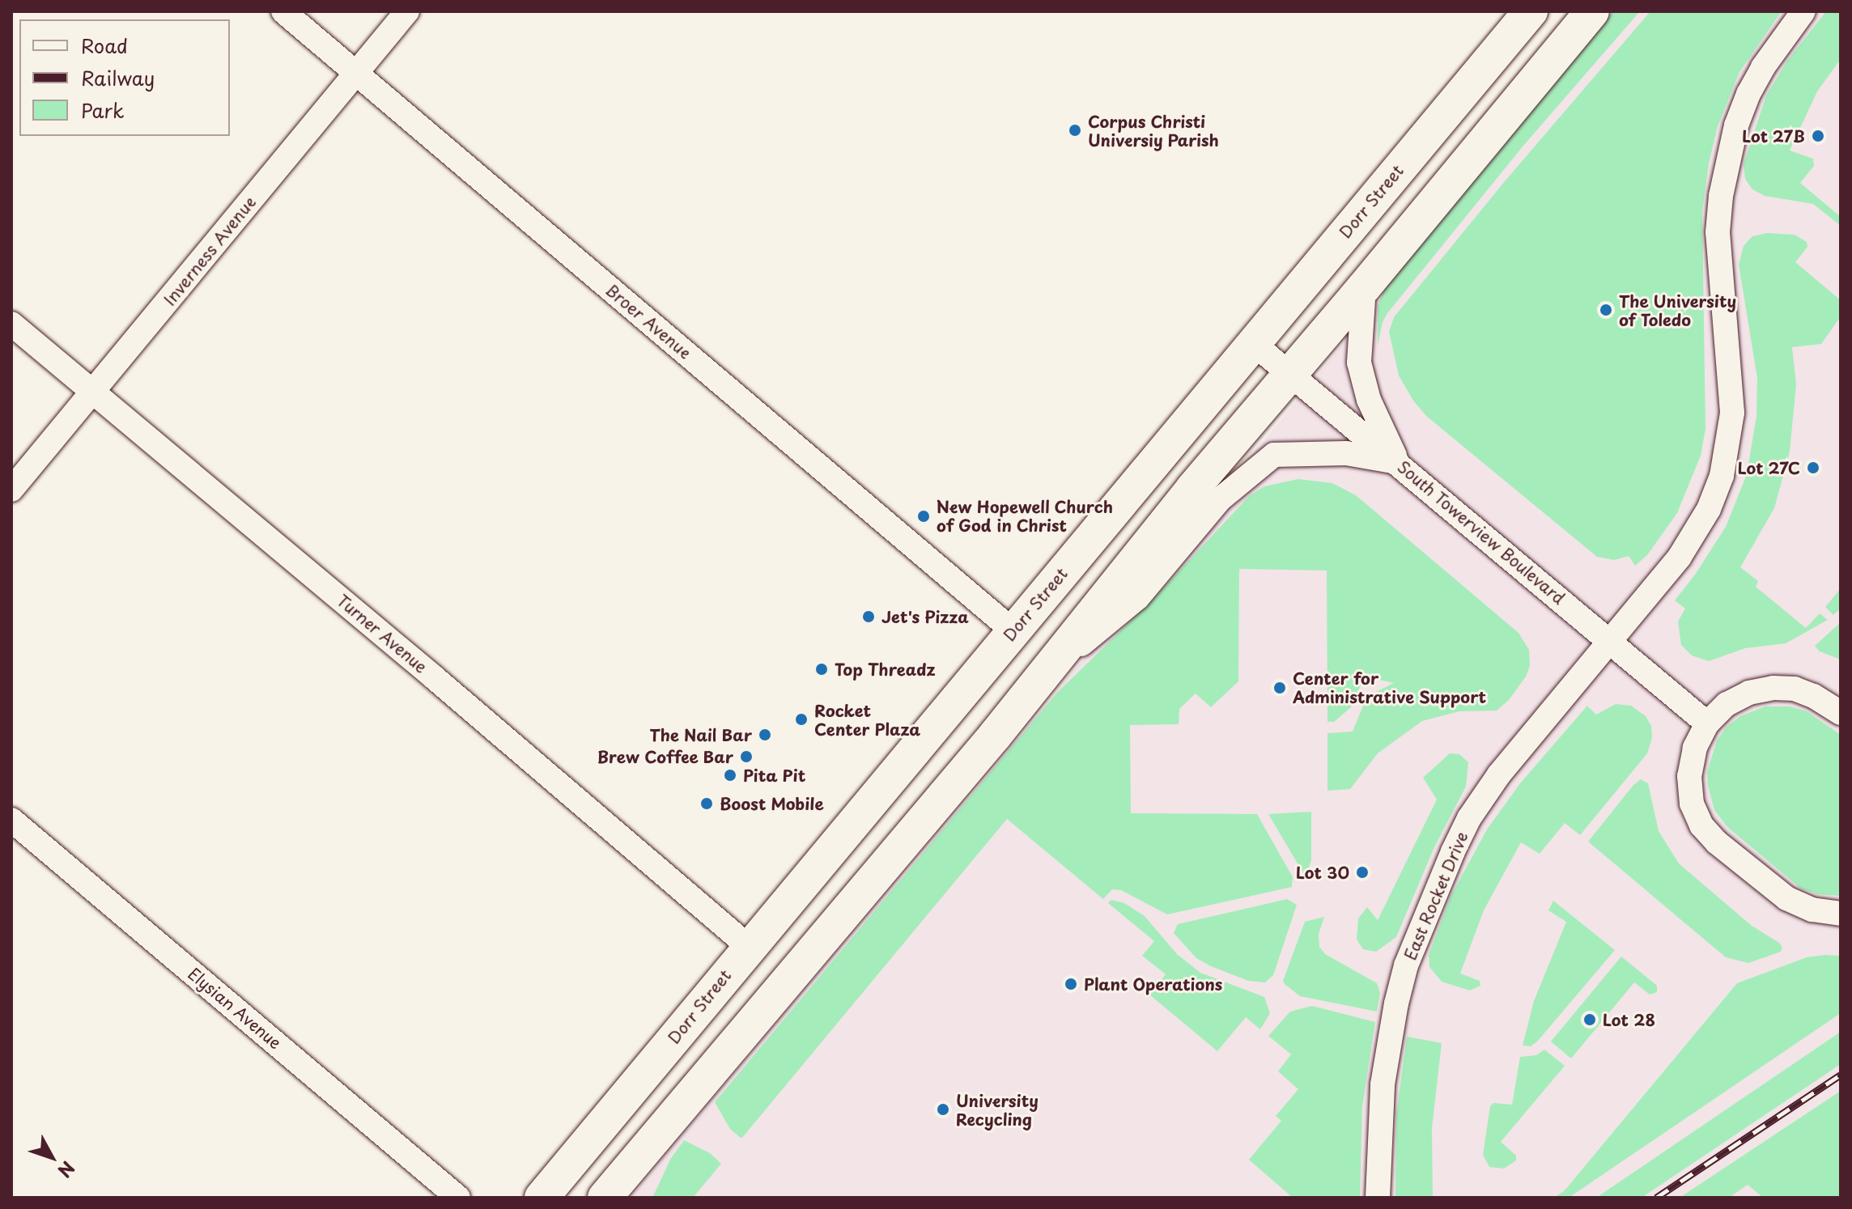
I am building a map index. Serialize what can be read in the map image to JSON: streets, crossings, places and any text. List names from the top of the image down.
{
  "streets": {
    "main road": ["Dorr Street"],
    "street": [
      "Inverness Avenue",
      "Broer Avenue",
      "South Towerview Boulevard",
      "Turner Avenue",
      "East Rocket Drive",
      "Elysian Avenue"
    ]
  },
  "crossings": [
    ["Dorr Street", "Broer Avenue"],
    ["Dorr Street", "South Towerview Boulevard"],
    ["Dorr Street", "Turner Avenue"],
    ["Inverness Avenue", "Broer Avenue"],
    ["Inverness Avenue", "Turner Avenue"],
    ["South Towerview Boulevard", "East Rocket Drive"]
  ],
  "places": [
    "Corpus Christi Universiy Parish",
    "Lot 27B",
    "The University of Toledo",
    "Lot 27C",
    "New Hopewell Church of God in Christ",
    "Jet's Pizza",
    "Top Threadz",
    "Center for Administrative Support",
    "Rocket Center Plaza",
    "The Nail Bar",
    "Brew Coffee Bar",
    "Pita Pit",
    "Boost Mobile",
    "Lot 30",
    "Plant Operations",
    "Lot 28",
    "University Recycling"
  ],
  "legend": ["Road", "Railway", "Park"],
  "north": "bottom right"
}
